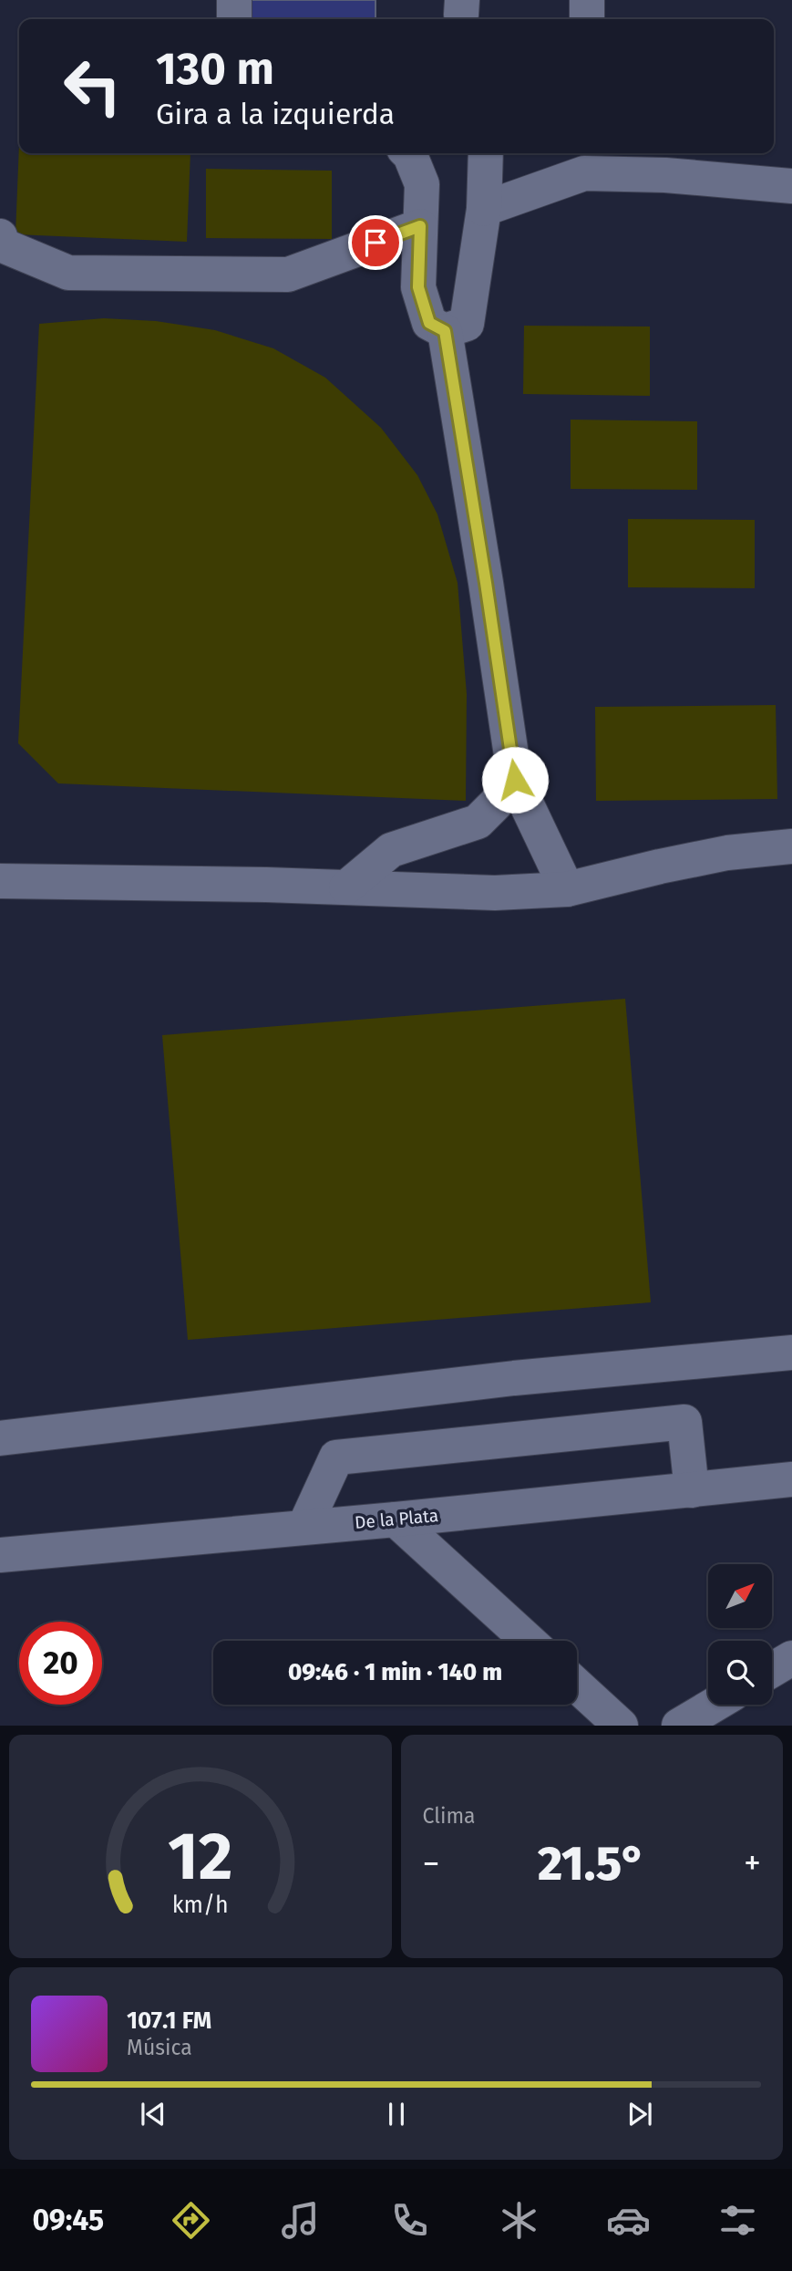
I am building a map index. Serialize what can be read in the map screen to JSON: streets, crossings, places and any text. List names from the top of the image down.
{
  "streets": {
    "street": ["De la Plata"]
  },
  "north": "top right",
  "page": {
    "turn": ["130 m", "Gira a la izquierda"],
    "limit": "20",
    "trip": "09:46 · 1 min · 140 m",
    "tile": "Clima",
    "heat": ["−", "21.5°", "+"],
    "song": ["107.1 FM", "Música"],
    "tabs": "09:45",
    "gauge": ["12", "km/h"]
  }
}
